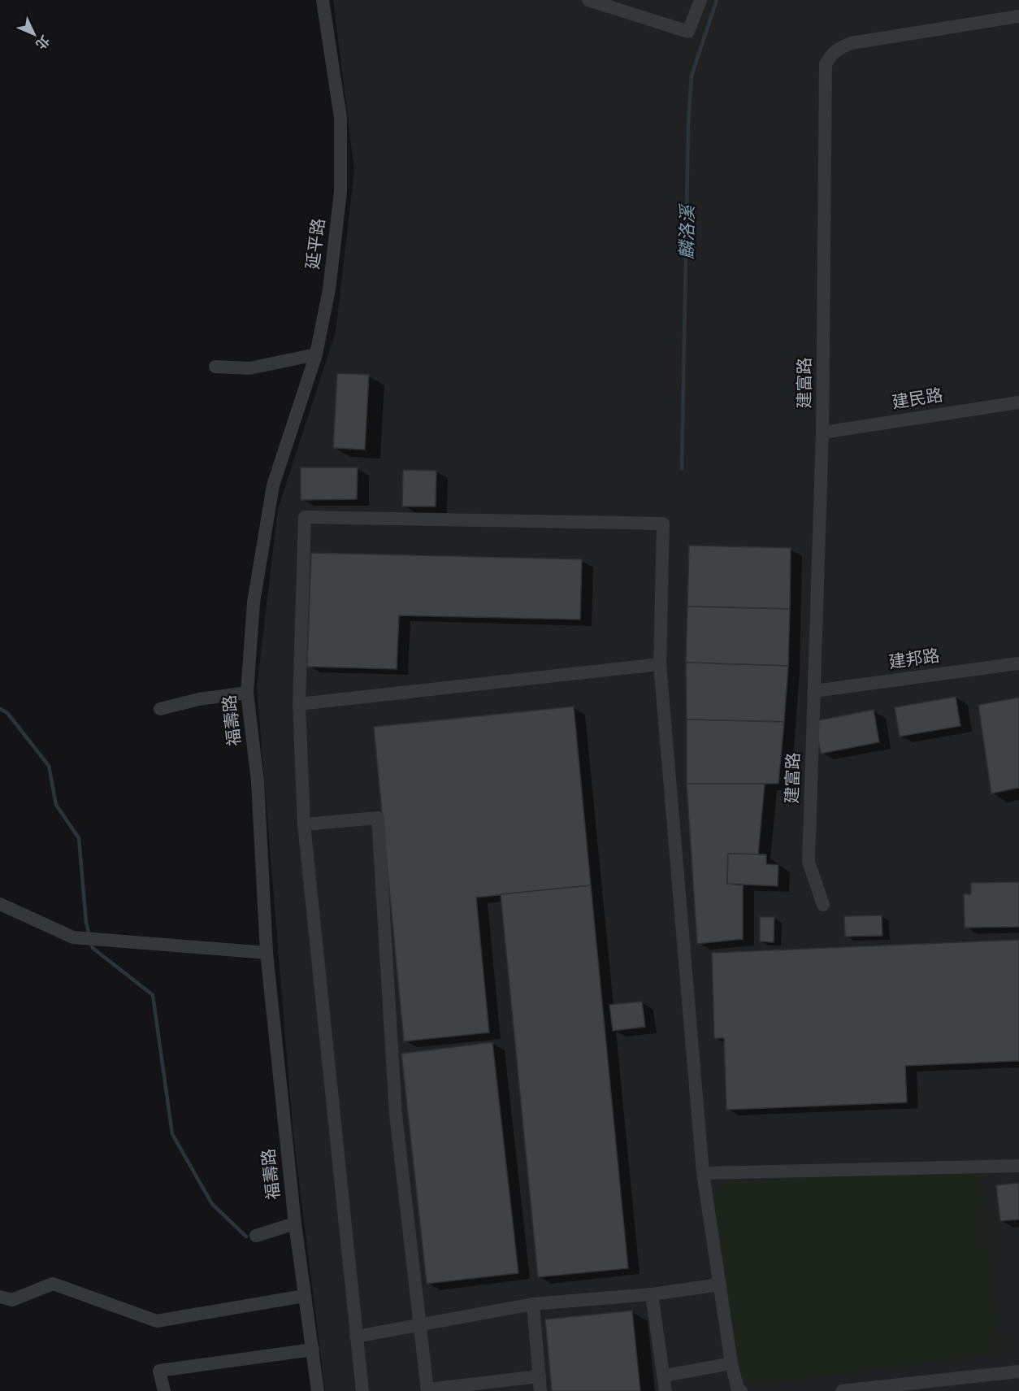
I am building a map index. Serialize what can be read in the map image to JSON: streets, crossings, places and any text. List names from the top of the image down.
{
  "streets": {
    "street": [
      "延平路",
      "建富路",
      "建民路",
      "建邦路",
      "福壽路"
    ]
  },
  "crossings": [
    ["延平路", "福壽路"],
    ["建富路", "建民路"],
    ["建富路", "建邦路"]
  ],
  "water": ["麟洛溪"],
  "north": "bottom right"
}
